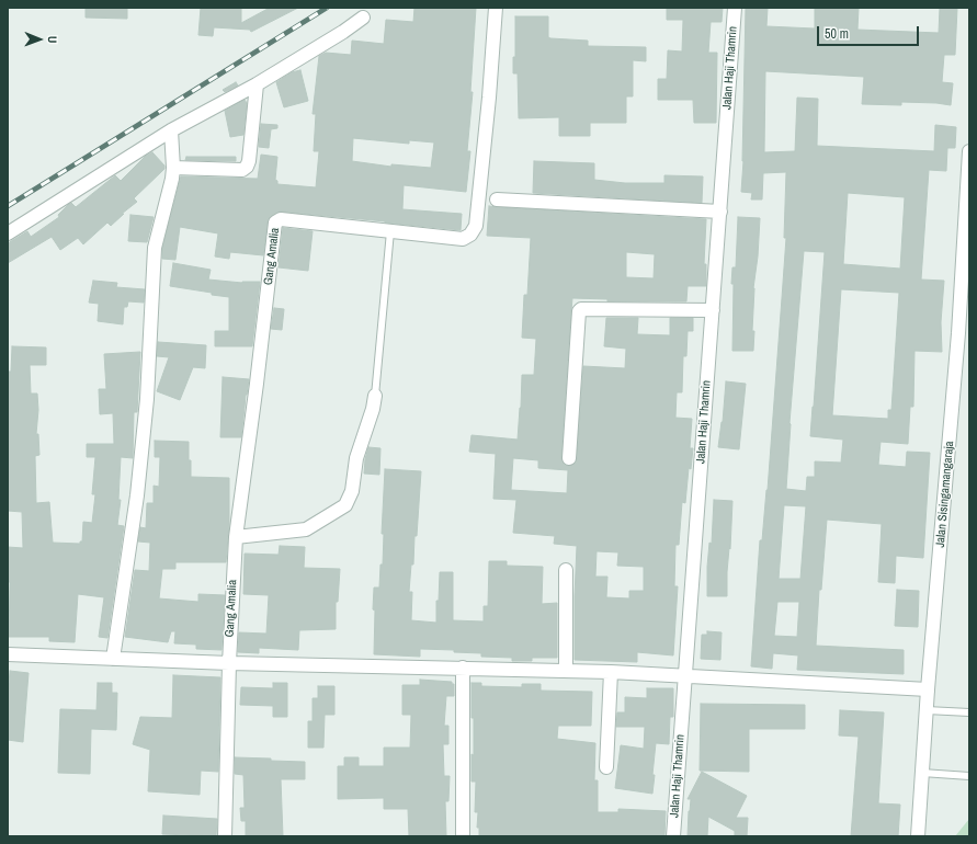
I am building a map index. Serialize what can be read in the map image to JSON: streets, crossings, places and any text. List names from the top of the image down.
{
  "streets": {
    "street": ["Jalan Haji Thamrin", "Gang Amalia", "Jalan Sisingamangaraja"]
  },
  "scale_bar": "50 m",
  "north": "right"
}
